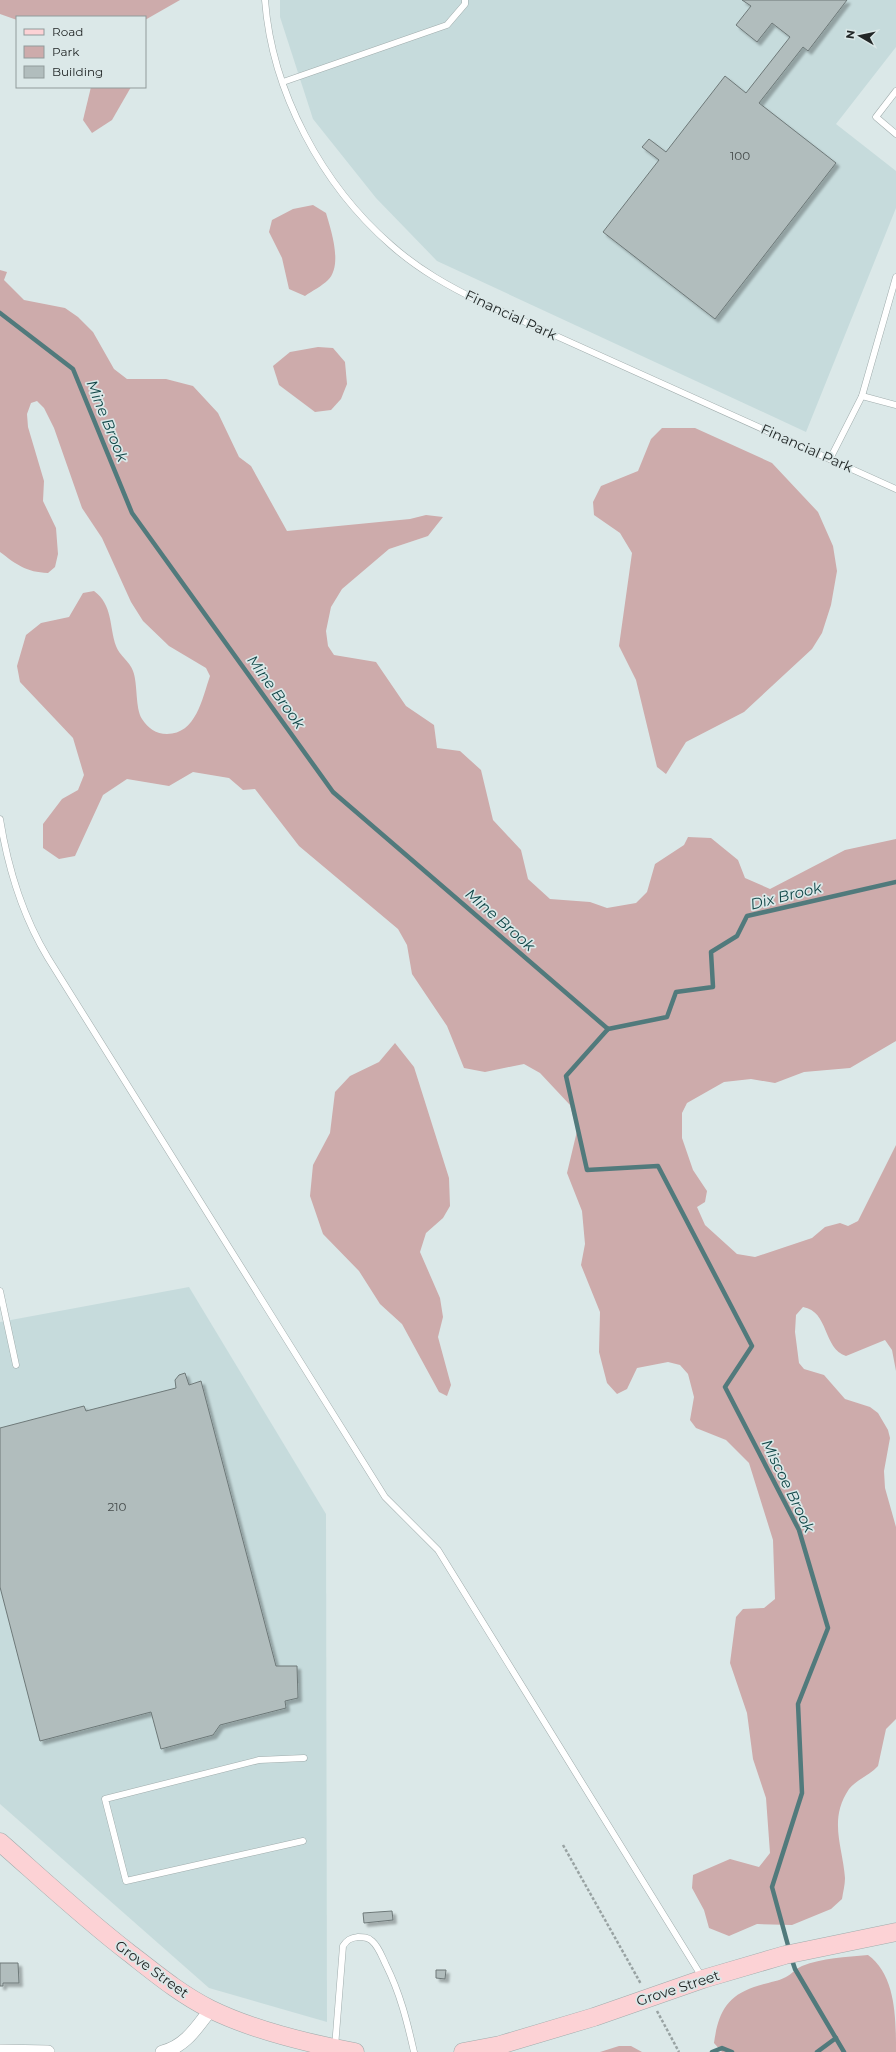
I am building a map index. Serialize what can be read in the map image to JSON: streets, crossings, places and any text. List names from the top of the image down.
{
  "streets": {
    "main road": ["Grove Street"],
    "lane": ["Financial Park"]
  },
  "water": ["Mine Brook", "Dix Brook", "Miscoe Brook"],
  "house_numbers": ["100", "210"],
  "legend": ["Road", "Park", "Building"],
  "north": "left"
}
